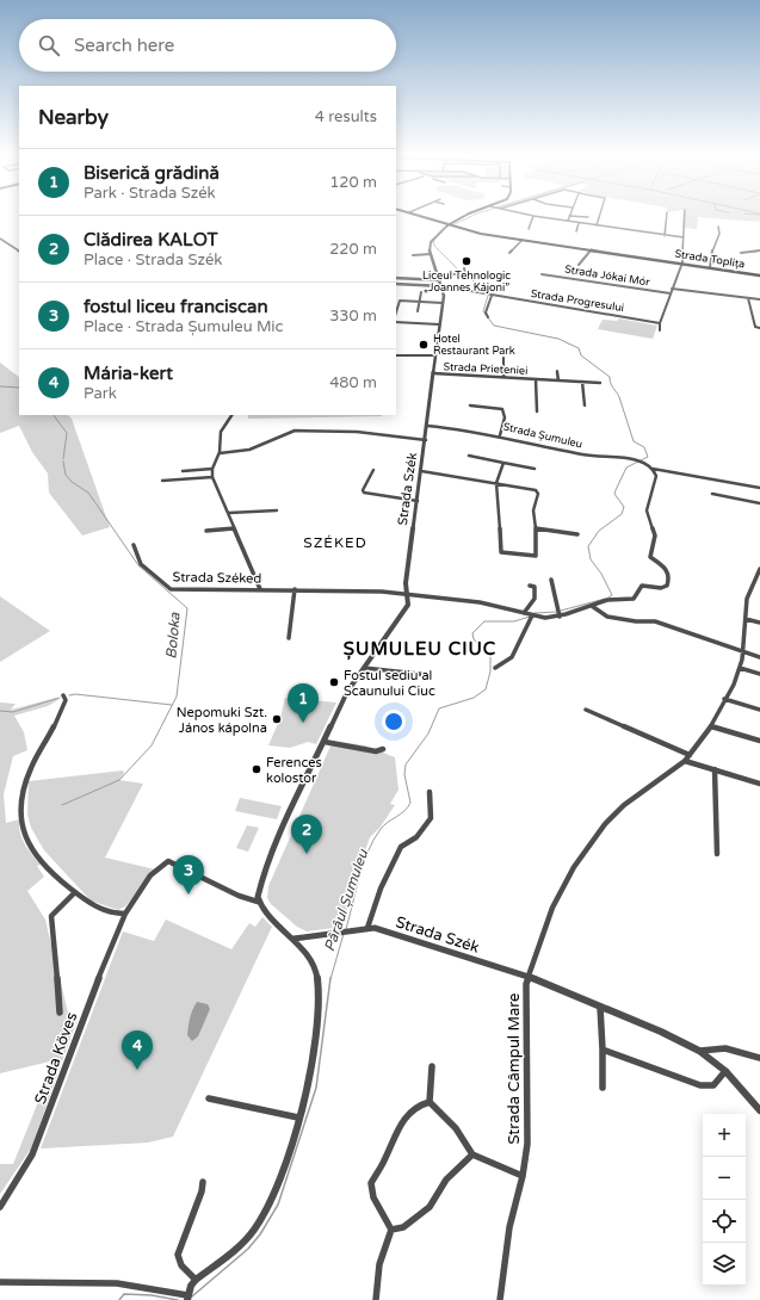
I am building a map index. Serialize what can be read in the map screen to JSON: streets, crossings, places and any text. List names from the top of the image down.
{
  "streets": {
    "main road": ["Strada Toplița"],
    "street": [
      "Strada Jókai Mór",
      "Strada Progresului",
      "Strada Prieteniei",
      "Strada Șumuleu",
      "Strada Szék",
      "Strada Széked",
      "Strada Köves",
      "Strada Câmpul Mare"
    ]
  },
  "crossings": [
    ["Strada Progresului", "Strada Szék"],
    ["Strada Prieteniei", "Strada Szék"],
    ["Strada Șumuleu", "Strada Szék"],
    ["Strada Szék", "Strada Széked"],
    ["Strada Szék", "Strada Köves"],
    ["Strada Szék", "Strada Câmpul Mare"]
  ],
  "districts": ["SZÉKED", "ȘUMULEU CIUC"],
  "water": ["Boloka", "Pârâul Șumuleu"],
  "places": [
    "Liceul Tehnologic „Joannes Kájoni”",
    "Hotel Restaurant Park",
    "Fostul sediu al Scaunului Ciuc",
    "Nepomuki Szt. János kápolna",
    "Ferences kolostor"
  ],
  "page": {
    "search": "Search here",
    "heading": ["Nearby", "4 results"],
    "list": [
      {
        "mark": "1",
        "name": "Biserică grădină",
        "note": "Park · Strada Szék",
        "value": "120 m"
      },
      {
        "mark": "2",
        "name": "Clădirea KALOT",
        "note": "Place · Strada Szék",
        "value": "220 m"
      },
      {
        "mark": "3",
        "name": "fostul liceu franciscan",
        "note": "Place · Strada Șumuleu Mic",
        "value": "330 m"
      },
      {
        "mark": "4",
        "name": "Mária-kert",
        "note": "Park",
        "value": "480 m"
      }
    ],
    "pins": [
      "1",
      "2",
      "3",
      "4"
    ],
    "map_buttons": ["+", "−"]
  }
}
